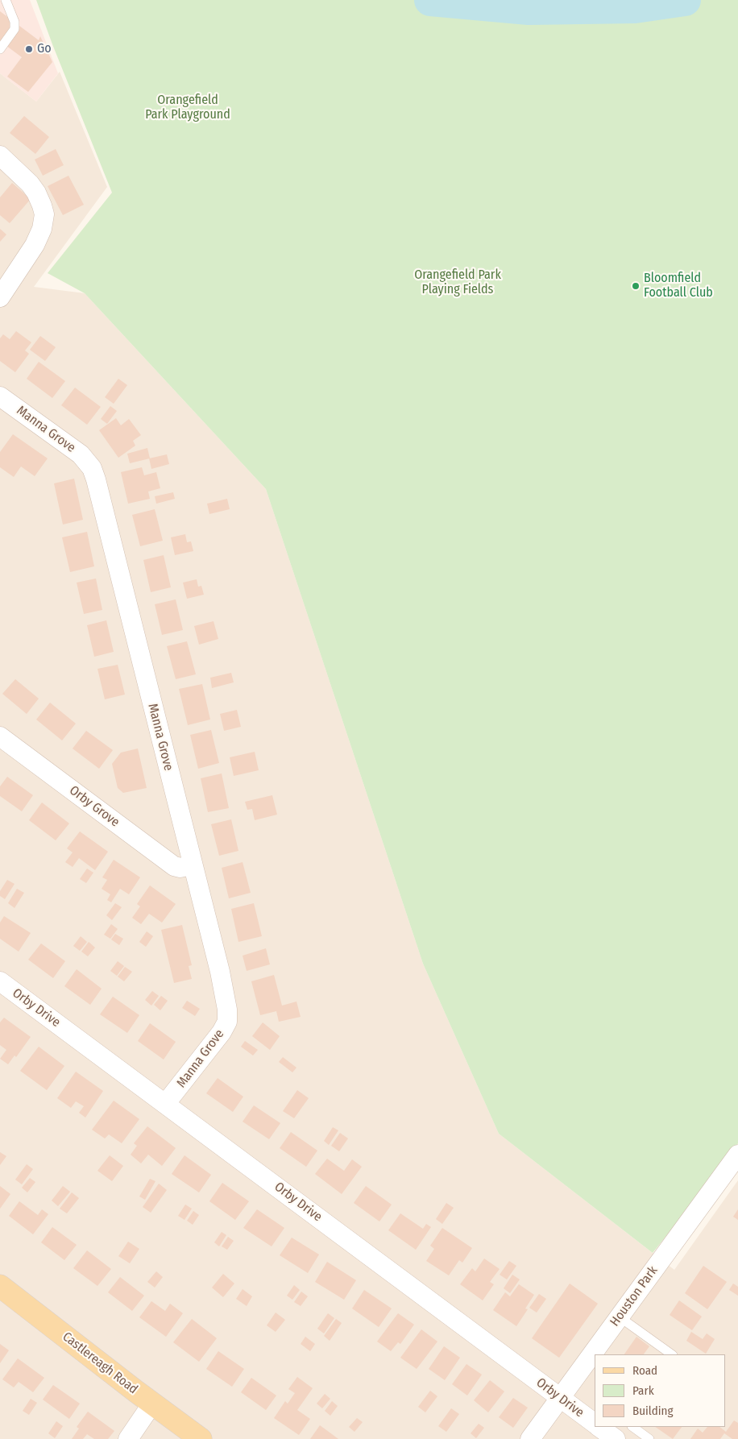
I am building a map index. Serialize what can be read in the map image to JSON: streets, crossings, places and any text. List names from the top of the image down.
{
  "streets": {
    "main road": ["Castlereagh Road"],
    "street": [
      "Manna Grove",
      "Orby Grove",
      "Orby Drive",
      "Houston Park"
    ]
  },
  "crossings": [
    ["Manna Grove", "Orby Grove"],
    ["Manna Grove", "Orby Drive"],
    ["Orby Drive", "Houston Park"]
  ],
  "parks": ["Orangefield Park Playground", "Orangefield Park Playing Fields"],
  "places": ["Go", "Bloomfield Football Club"],
  "legend": ["Road", "Park", "Building"]
}
